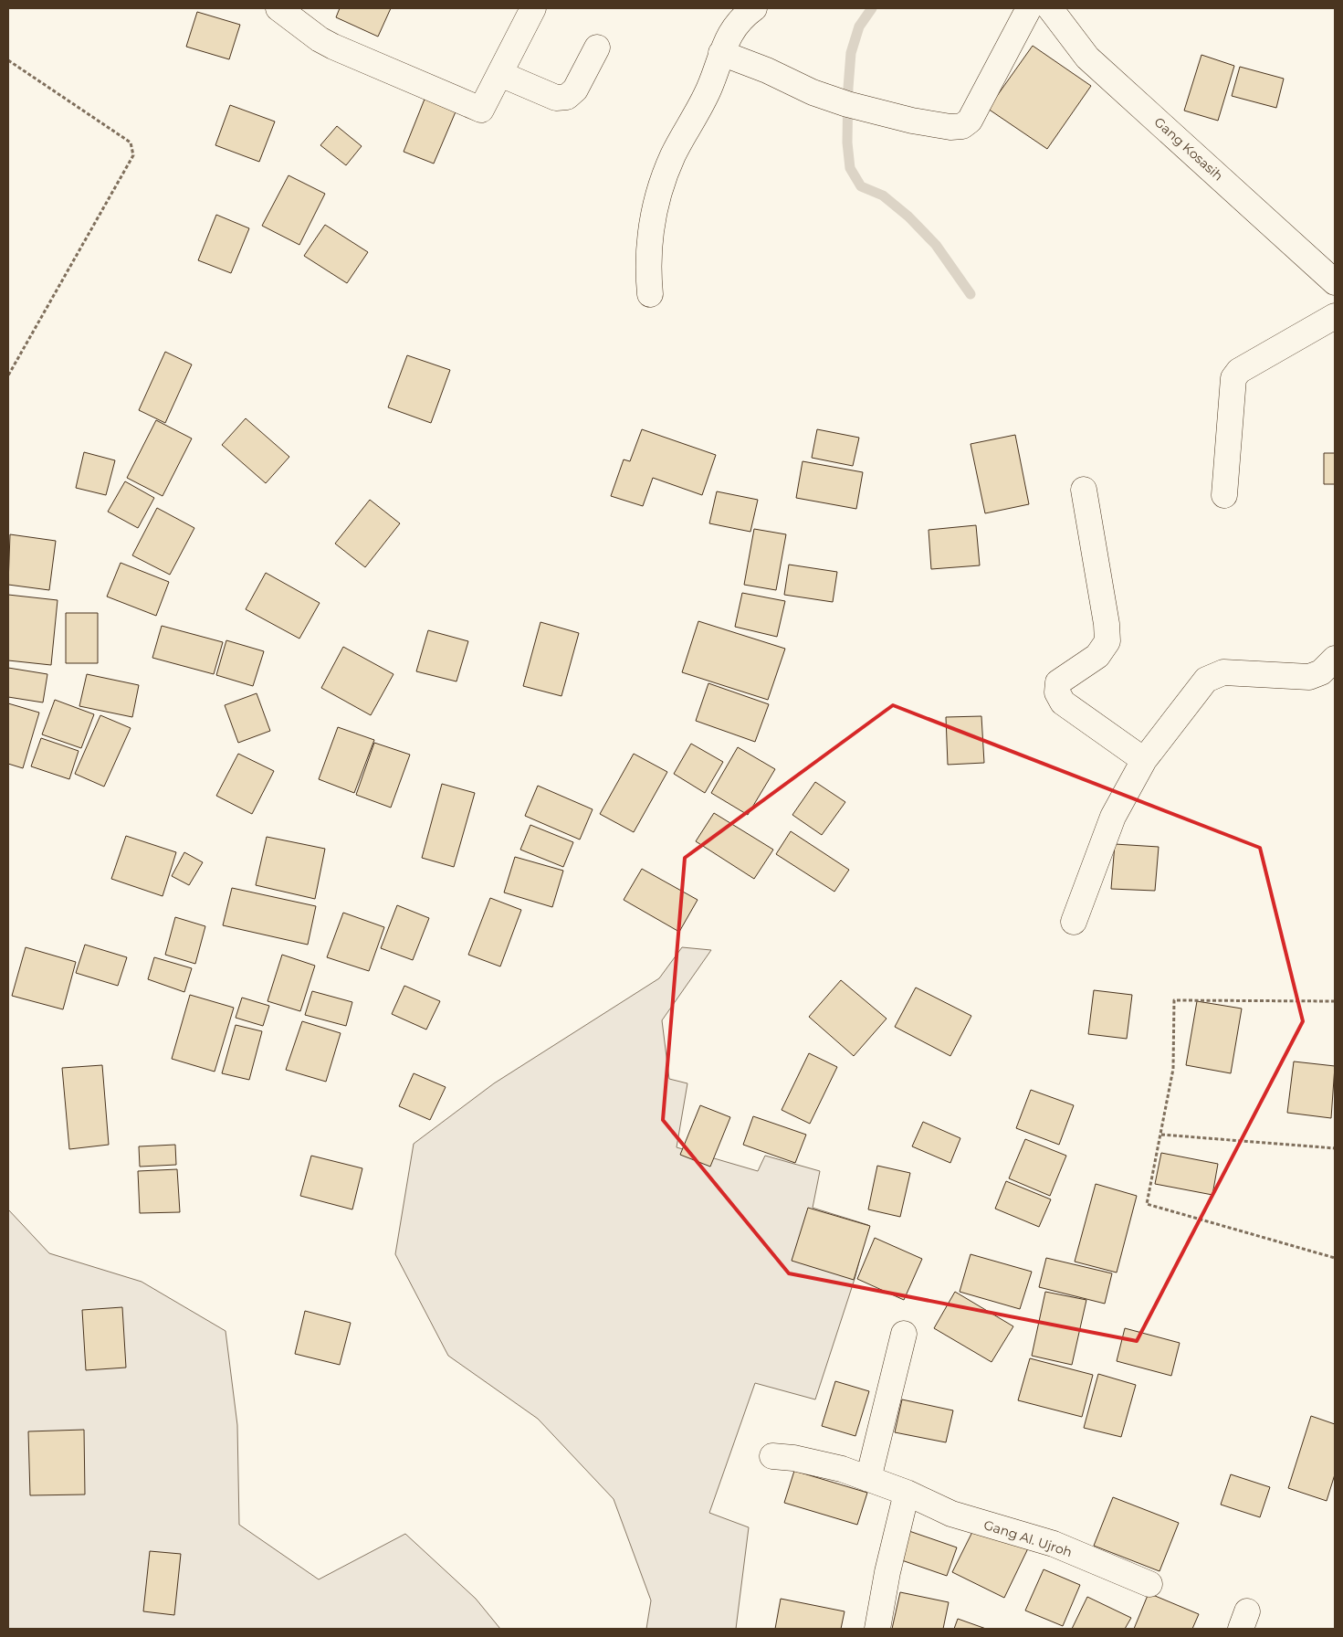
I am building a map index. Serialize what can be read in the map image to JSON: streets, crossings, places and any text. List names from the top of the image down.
{
  "streets": {
    "street": ["Gang Kosasih", "Gang Al. Ujroh"]
  }
}
